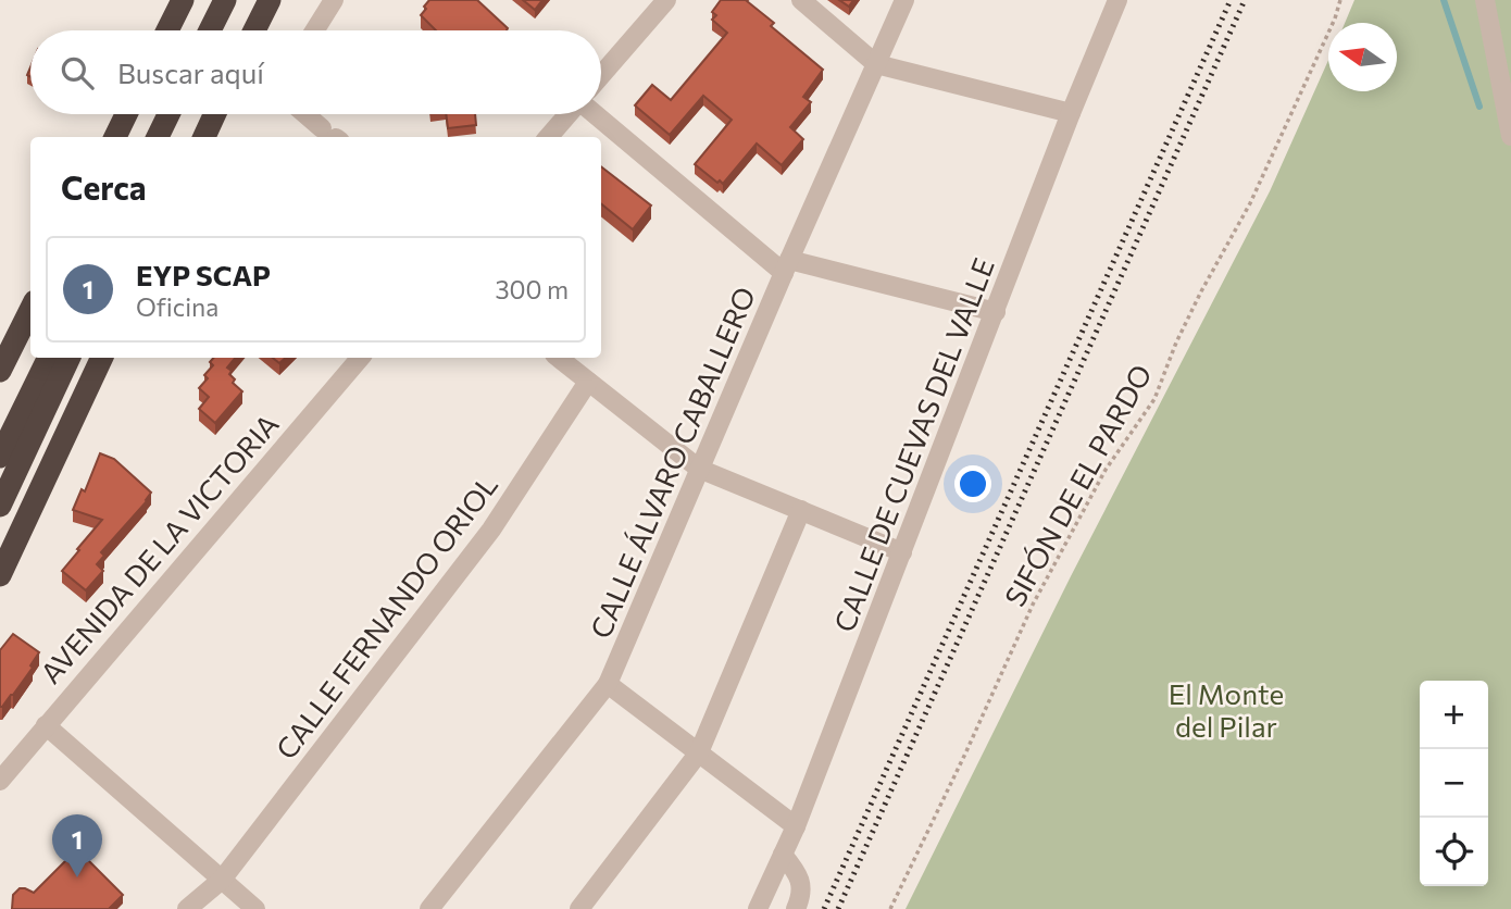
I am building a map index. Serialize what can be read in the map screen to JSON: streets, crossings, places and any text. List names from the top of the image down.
{
  "streets": {
    "street": [
      "CALLE DE CUEVAS DEL VALLE",
      "CALLE ÁLVARO CABALLERO",
      "AVENIDA DE LA VICTORIA",
      "CALLE FERNANDO ORIOL"
    ],
    "path": ["SIFÓN DE EL PARDO"]
  },
  "parks": ["El Monte del Pilar"],
  "north": "left",
  "page": {
    "search": "Buscar aquí",
    "heading": "Cerca",
    "list": [
      {
        "mark": "1",
        "name": "EYP SCAP",
        "note": "Oficina",
        "value": "300 m"
      }
    ],
    "map_buttons": ["+", "−"],
    "pins": "1"
  }
}
